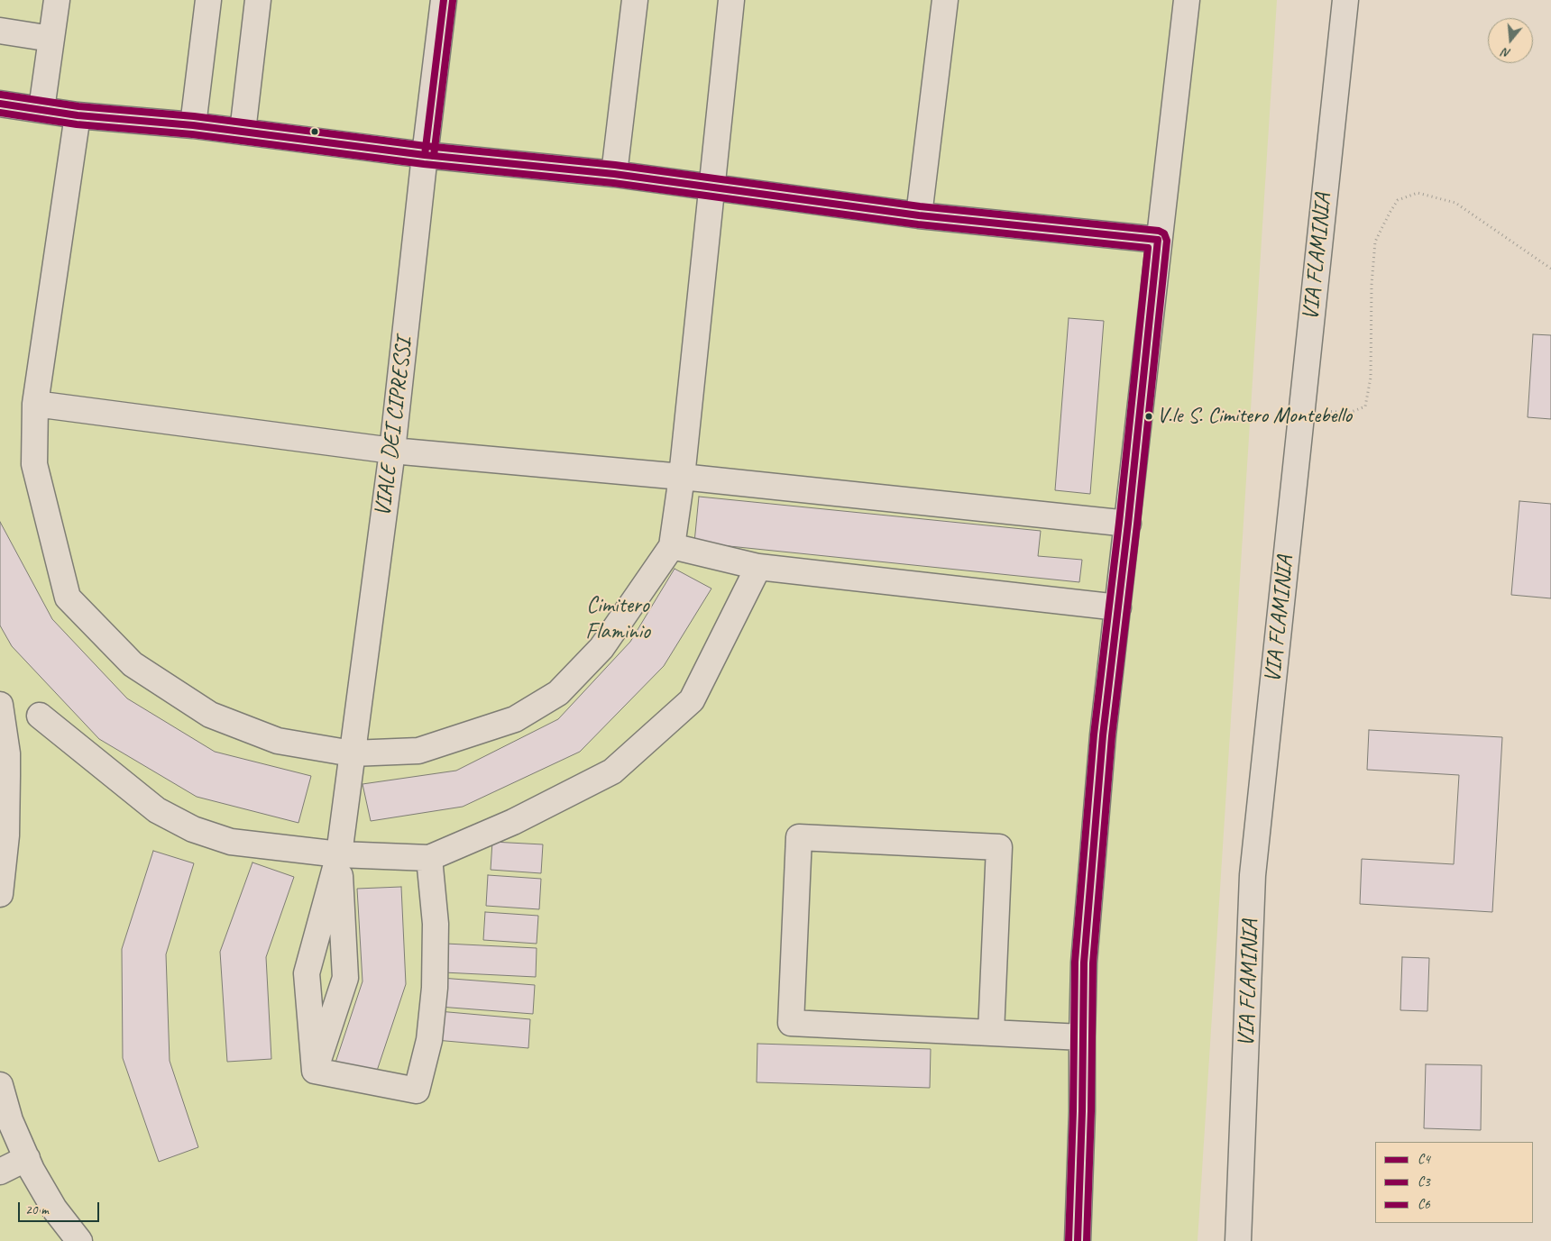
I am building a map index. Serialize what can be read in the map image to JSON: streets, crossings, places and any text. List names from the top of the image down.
{
  "streets": {
    "street": ["VIA FLAMINIA", "VIALE DEI CIPRESSI"]
  },
  "parks": ["Cimitero Flaminio"],
  "places": ["V.le S. Cimitero Montebello"],
  "lines": ["transit line C4", "transit line C3", "transit line C6"],
  "legend": ["C4", "C3", "C6"],
  "scale_bar": "20 m",
  "north": "bottom"
}
